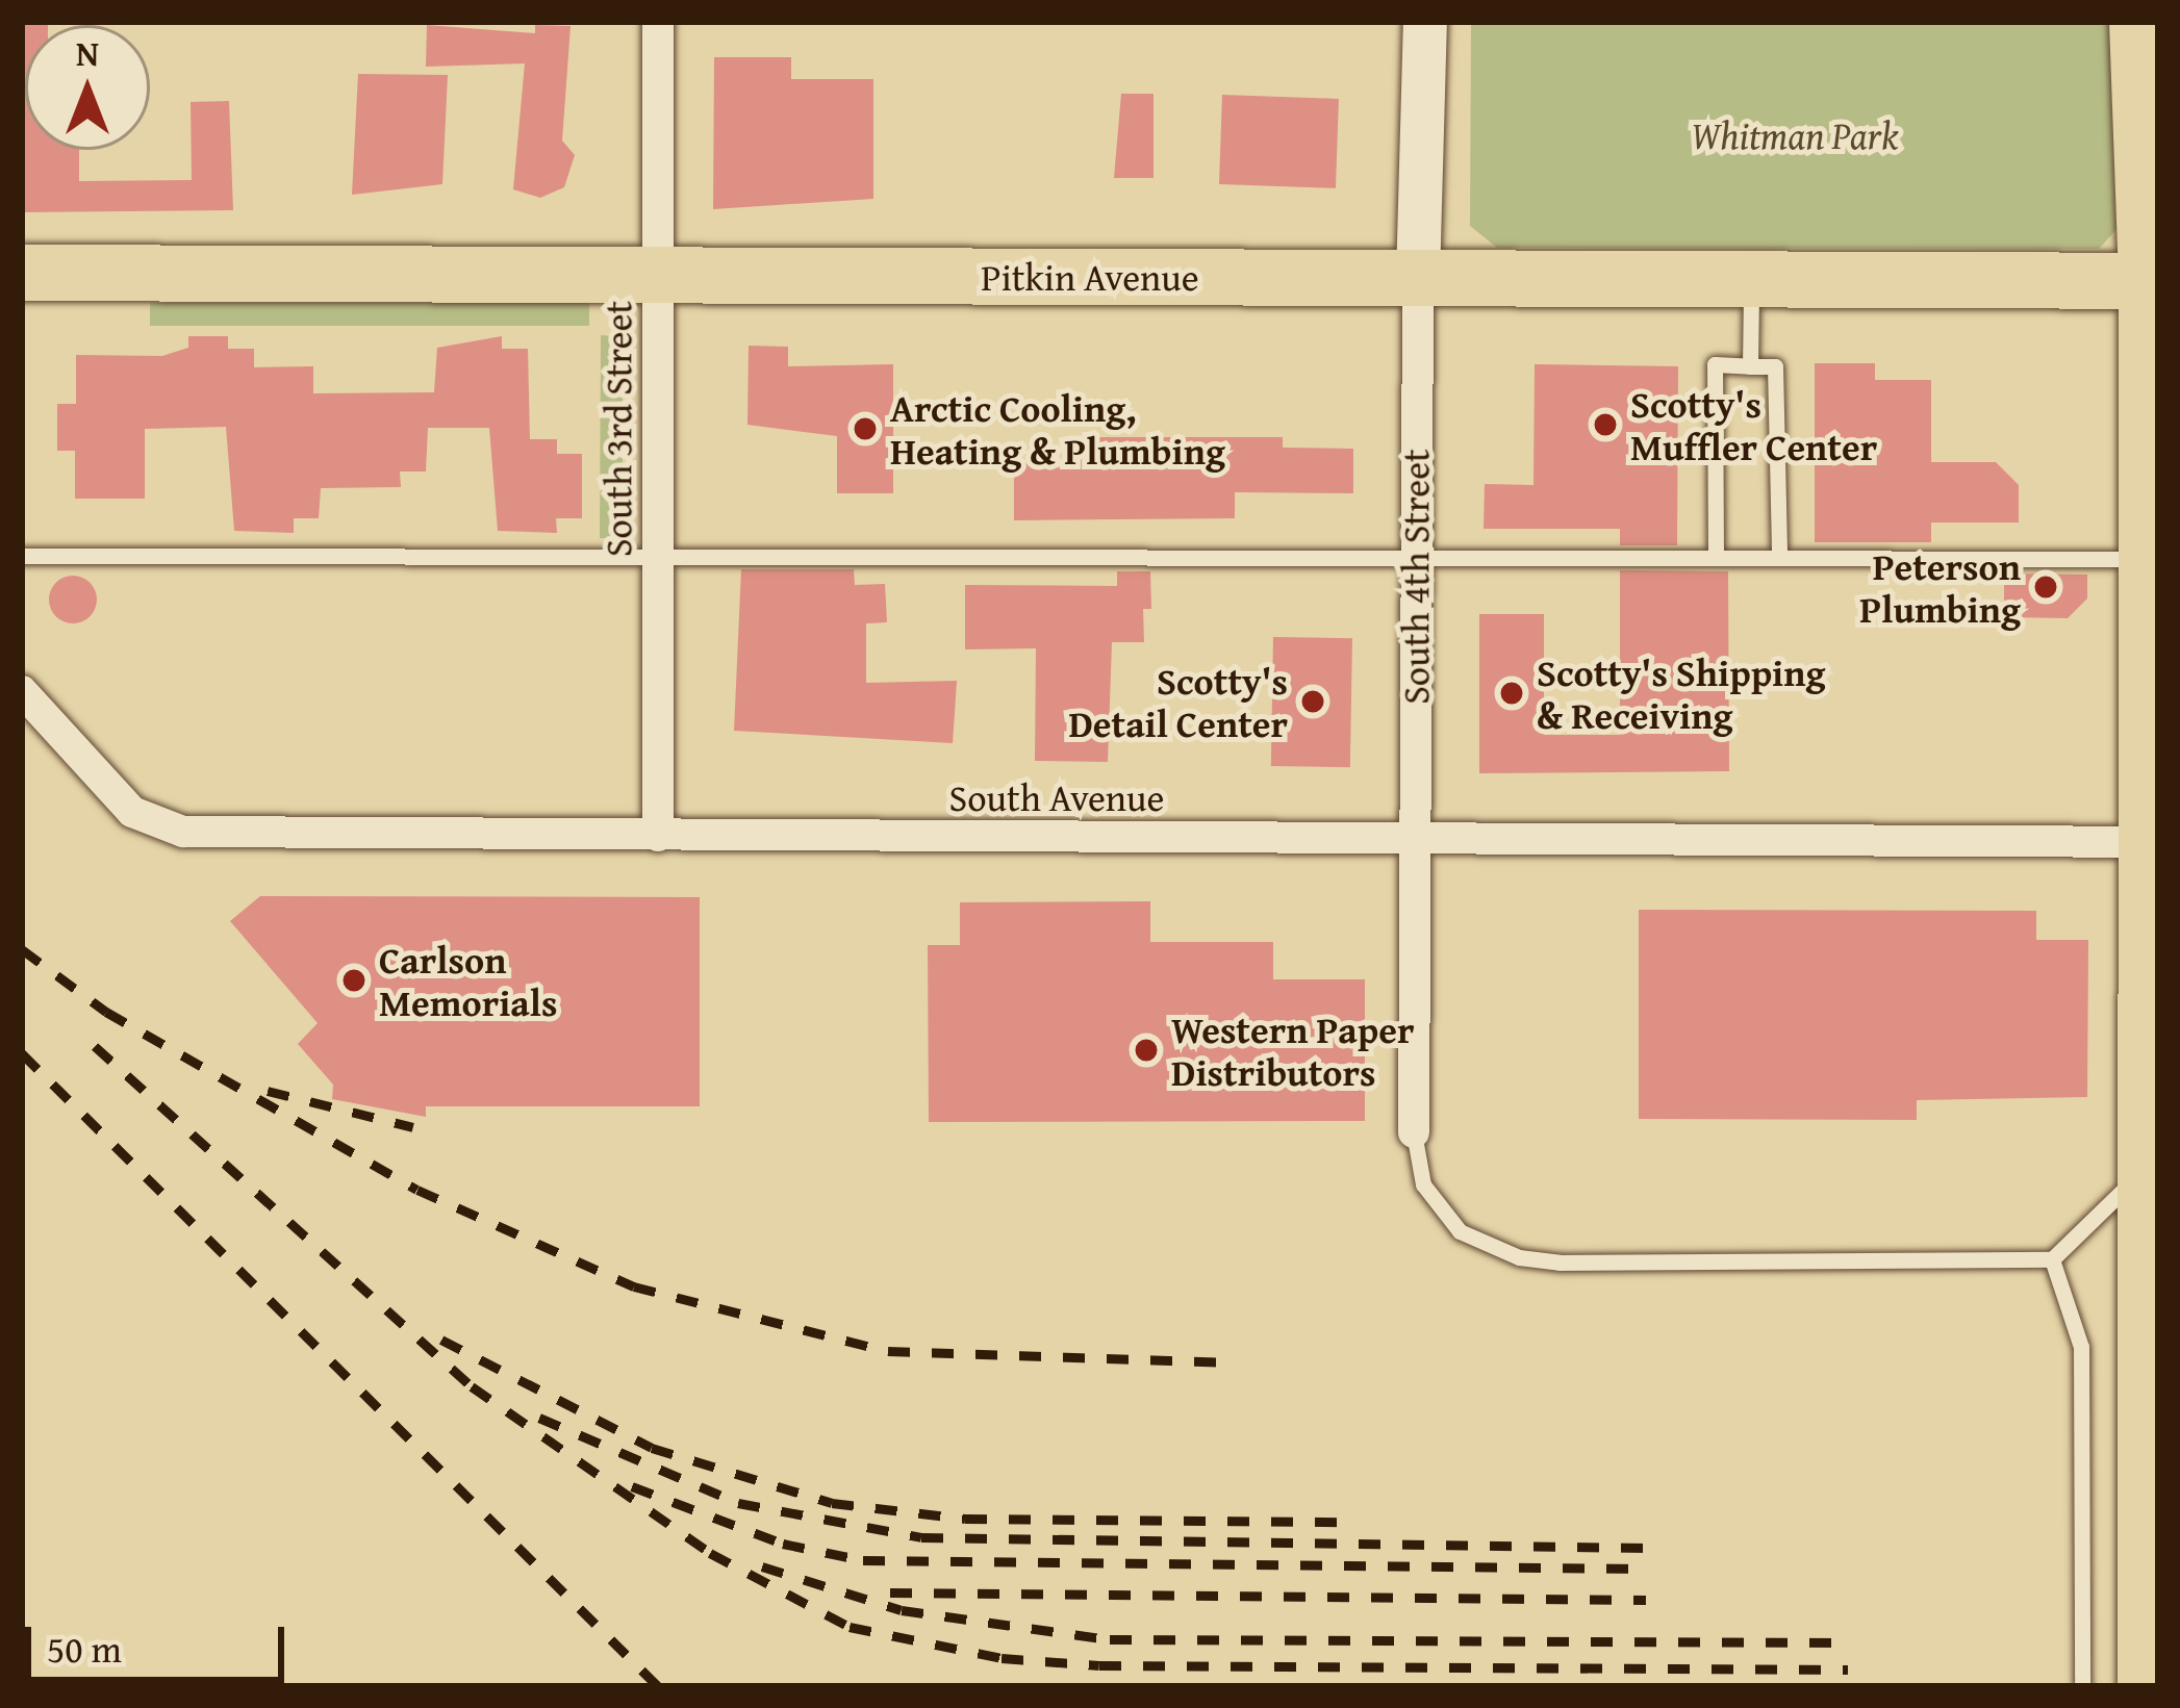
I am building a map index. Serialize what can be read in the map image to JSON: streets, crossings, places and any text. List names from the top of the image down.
{
  "streets": {
    "highway": ["Pitkin Avenue"],
    "main road": ["South 4th Street"],
    "street": ["South 3rd Street", "South Avenue"]
  },
  "crossings": [
    ["Pitkin Avenue", "South 3rd Street"],
    ["Pitkin Avenue", "South 4th Street"],
    ["South 3rd Street", "South Avenue"],
    ["South 4th Street", "South Avenue"]
  ],
  "parks": ["Whitman Park"],
  "places": [
    "Scotty's Muffler Center",
    "Arctic Cooling, Heating & Plumbing",
    "Peterson Plumbing",
    "Scotty's Shipping & Receiving",
    "Scotty's Detail Center",
    "Carlson Memorials",
    "Western Paper Distributors"
  ],
  "scale_bar": "50 m",
  "north": "top"
}
